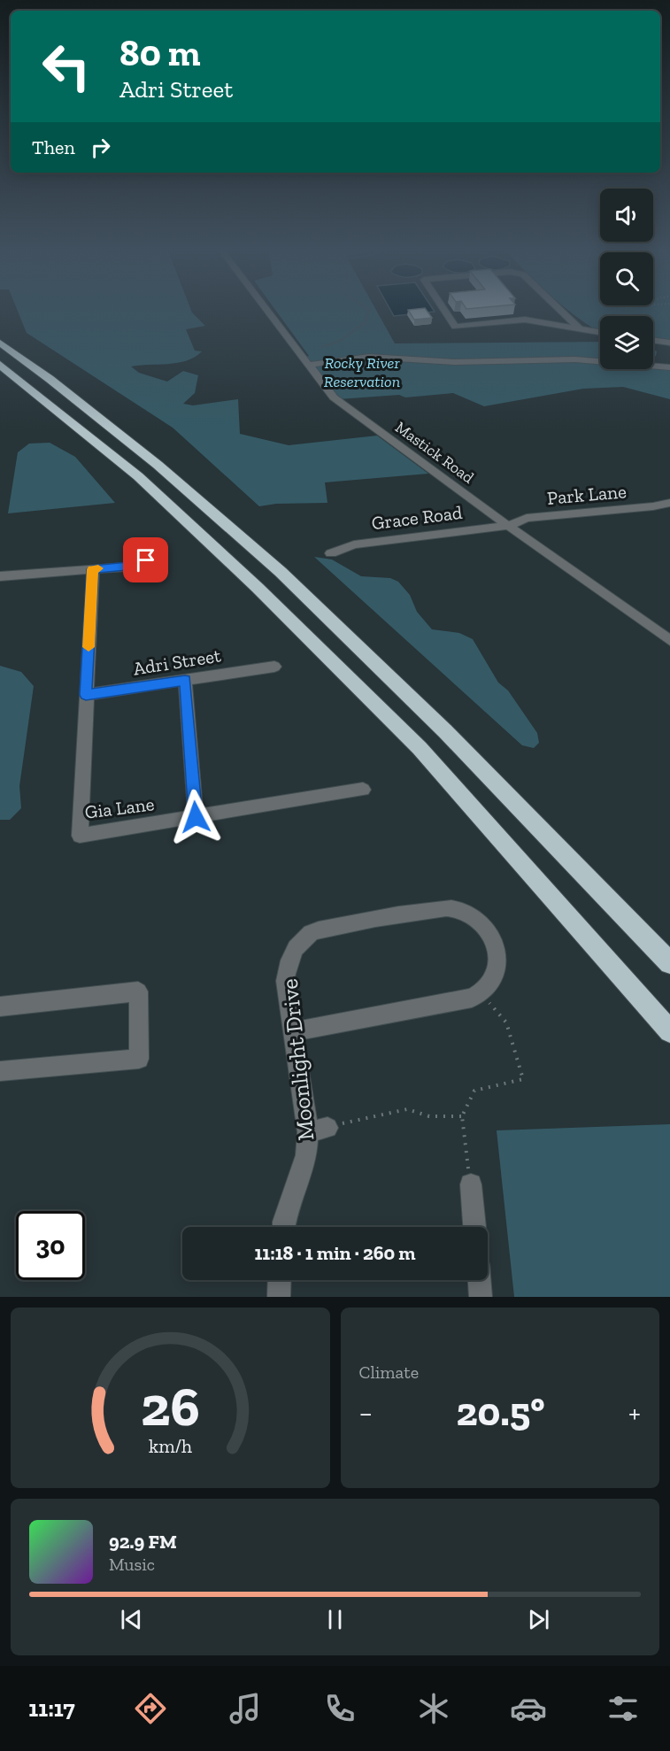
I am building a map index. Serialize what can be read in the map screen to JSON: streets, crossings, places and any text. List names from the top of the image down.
{
  "streets": {
    "street": [
      "Mastick Road",
      "Park Lane",
      "Grace Road",
      "Adri Street",
      "Gia Lane",
      "Moonlight Drive"
    ]
  },
  "crossings": [
    ["Mastick Road", "Park Lane"],
    ["Mastick Road", "Grace Road"],
    ["Park Lane", "Grace Road"],
    ["Adri Street", "Gia Lane"]
  ],
  "parks": ["Rocky River Reservation"],
  "page": {
    "turn": ["80 m", "Adri Street"],
    "then": "Then",
    "limit": "30",
    "trip": "11:18 · 1 min · 260 m",
    "tile": "Climate",
    "heat": ["−", "20.5°", "+"],
    "song": ["92.9 FM", "Music"],
    "tabs": "11:17",
    "gauge": ["26", "km/h"]
  }
}
